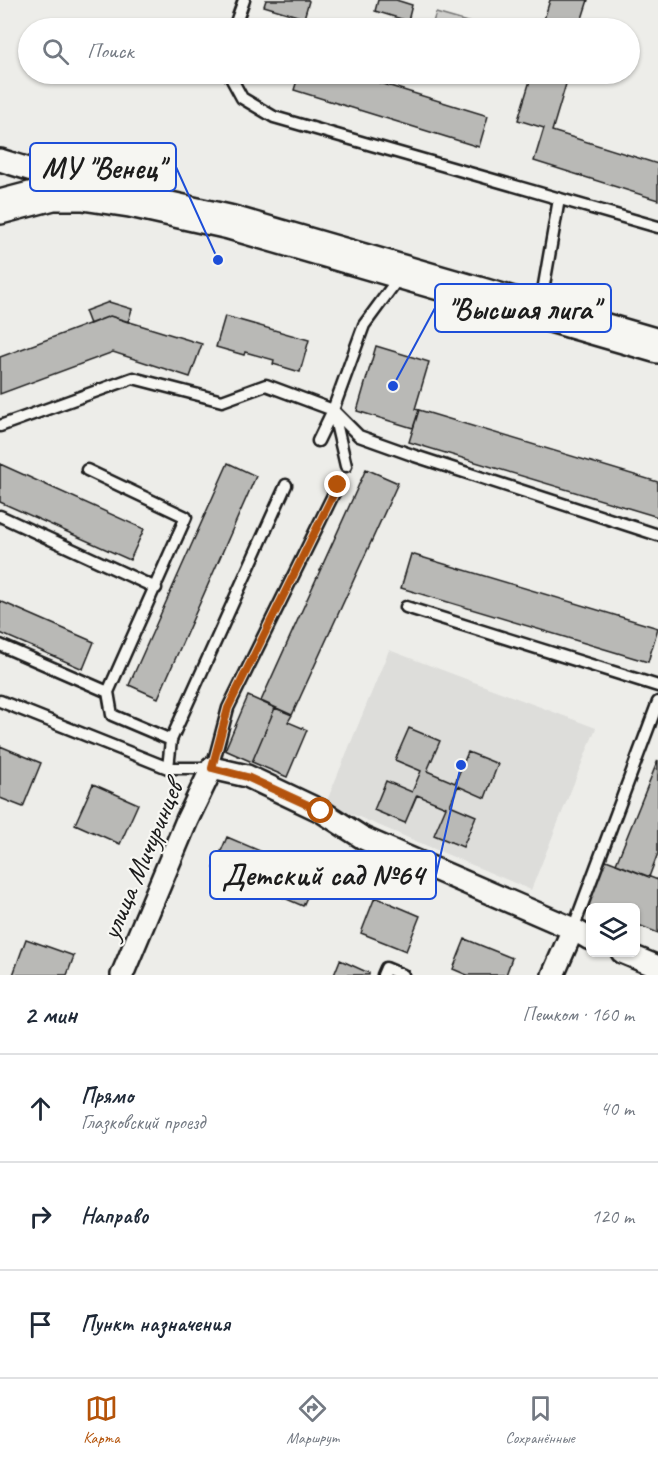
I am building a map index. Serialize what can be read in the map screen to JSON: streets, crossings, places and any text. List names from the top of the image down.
{
  "streets": {
    "street": ["улица Мичуринцев"]
  },
  "places": ["МУ \"Венец\"", "\"Высшая лига\"", "Детский сад №64"],
  "page": {
    "search": "Поиск",
    "heading": ["2 мин", "Пешком · 160 m"],
    "list": [
      ["Прямо", "Глазковский проезд", "40 m"],
      ["Направо", "120 m"],
      "Пункт назначения"
    ],
    "nav": ["Карта", "Маршрут", "Сохранённые"]
  }
}
